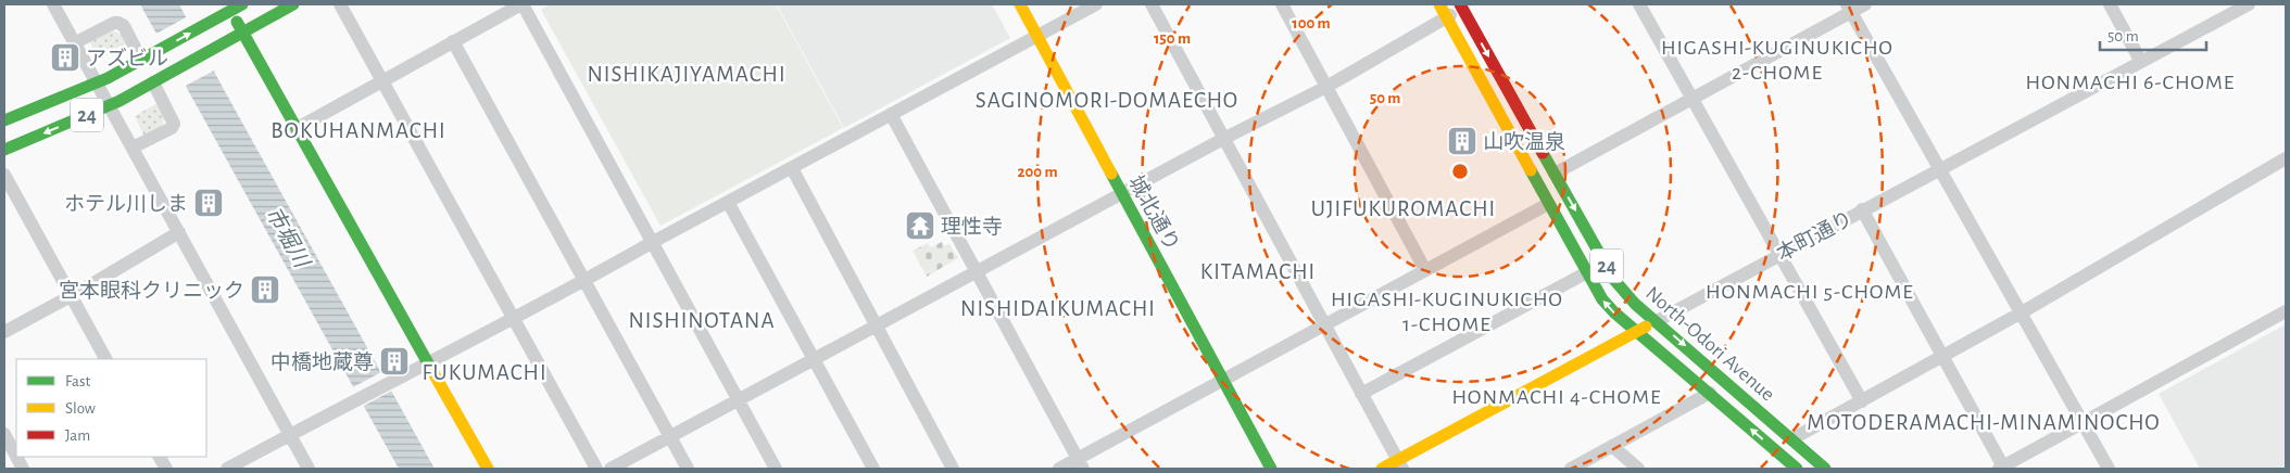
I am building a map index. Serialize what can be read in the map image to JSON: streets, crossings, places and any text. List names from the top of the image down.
{
  "streets": {
    "main road": [
      "24",
      "城北通り",
      "本町通り",
      "North-Odori Avenue"
    ]
  },
  "crossings": [
    ["本町通り", "North-Odori Avenue"]
  ],
  "districts": [
    "HIGASHI-KUGINUKICHO 2-CHOME",
    "NISHIKAJIYAMACHI",
    "HONMACHI 6-CHOME",
    "SAGINOMORI-DOMAECHO",
    "BOKUHANMACHI",
    "UJIFUKUROMACHI",
    "KITAMACHI",
    "HONMACHI 5-CHOME",
    "HIGASHI-KUGINUKICHO 1-CHOME",
    "NISHIDAIKUMACHI",
    "NISHINOTANA",
    "FUKUMACHI",
    "HONMACHI 4-CHOME",
    "MOTODERAMACHI-MINAMINOCHO"
  ],
  "water": ["市堀川"],
  "places": {
    "building": [
      "アズビル",
      "山吹温泉",
      "ホテル川しま",
      "宮本眼科クリニック",
      "中橋地蔵尊"
    ],
    "temple": ["理性寺"]
  },
  "legend": ["Fast", "Slow", "Jam"],
  "scale_bar": "50 m",
  "rings": [
    "100 m",
    "150 m",
    "50 m",
    "200 m"
  ]
}
